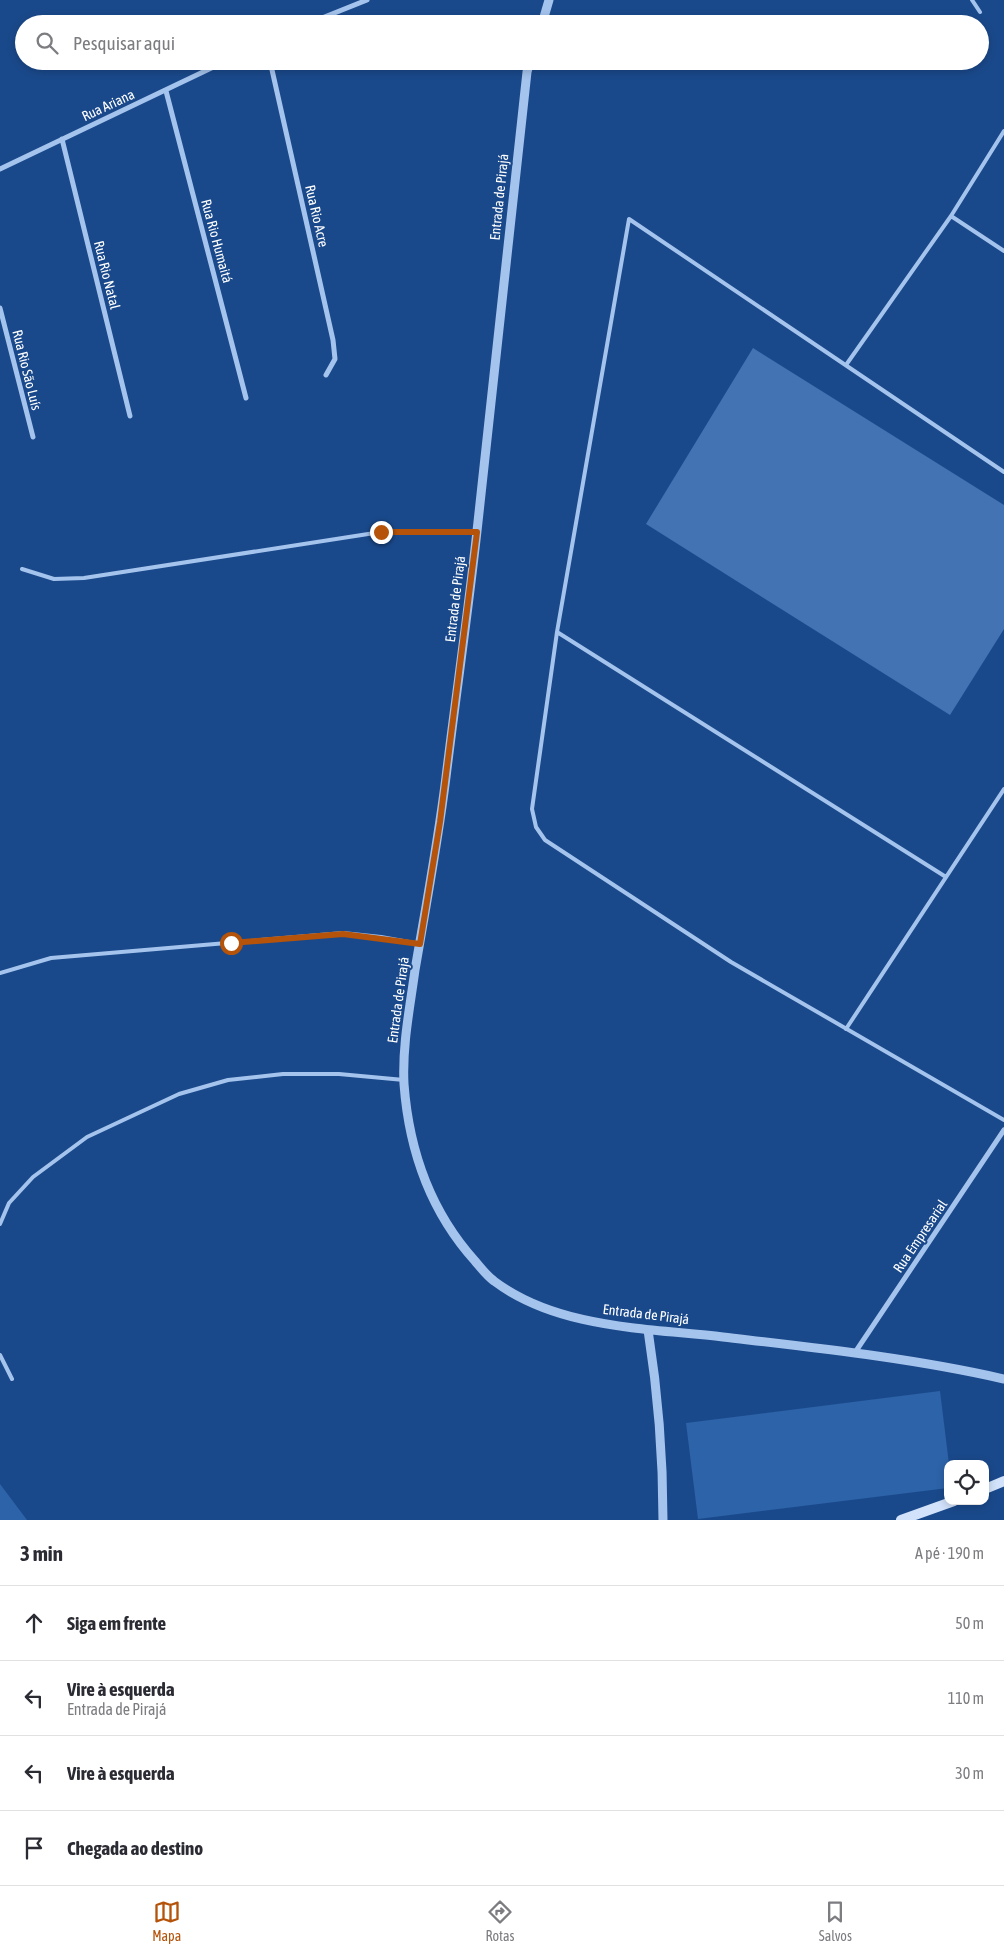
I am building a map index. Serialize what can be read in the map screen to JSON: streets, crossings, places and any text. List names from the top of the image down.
{
  "streets": {
    "street": [
      "Rua Ariana",
      "Entrada de Pirajá",
      "Rua Rio Acre",
      "Rua Rio Humaitá",
      "Rua Rio Natal",
      "Rua Rio São Luís",
      "Rua Empresarial"
    ]
  },
  "crossings": [
    ["Rua Ariana", "Rua Rio Humaitá"],
    ["Rua Ariana", "Rua Rio Natal"],
    ["Entrada de Pirajá", "Rua Empresarial"]
  ],
  "page": {
    "search": "Pesquisar aqui",
    "heading": ["3 min", "A pé · 190 m"],
    "list": [
      ["Siga em frente", "50 m"],
      ["Vire à esquerda", "Entrada de Pirajá", "110 m"],
      ["Vire à esquerda", "30 m"],
      "Chegada ao destino"
    ],
    "nav": ["Mapa", "Rotas", "Salvos"]
  }
}
